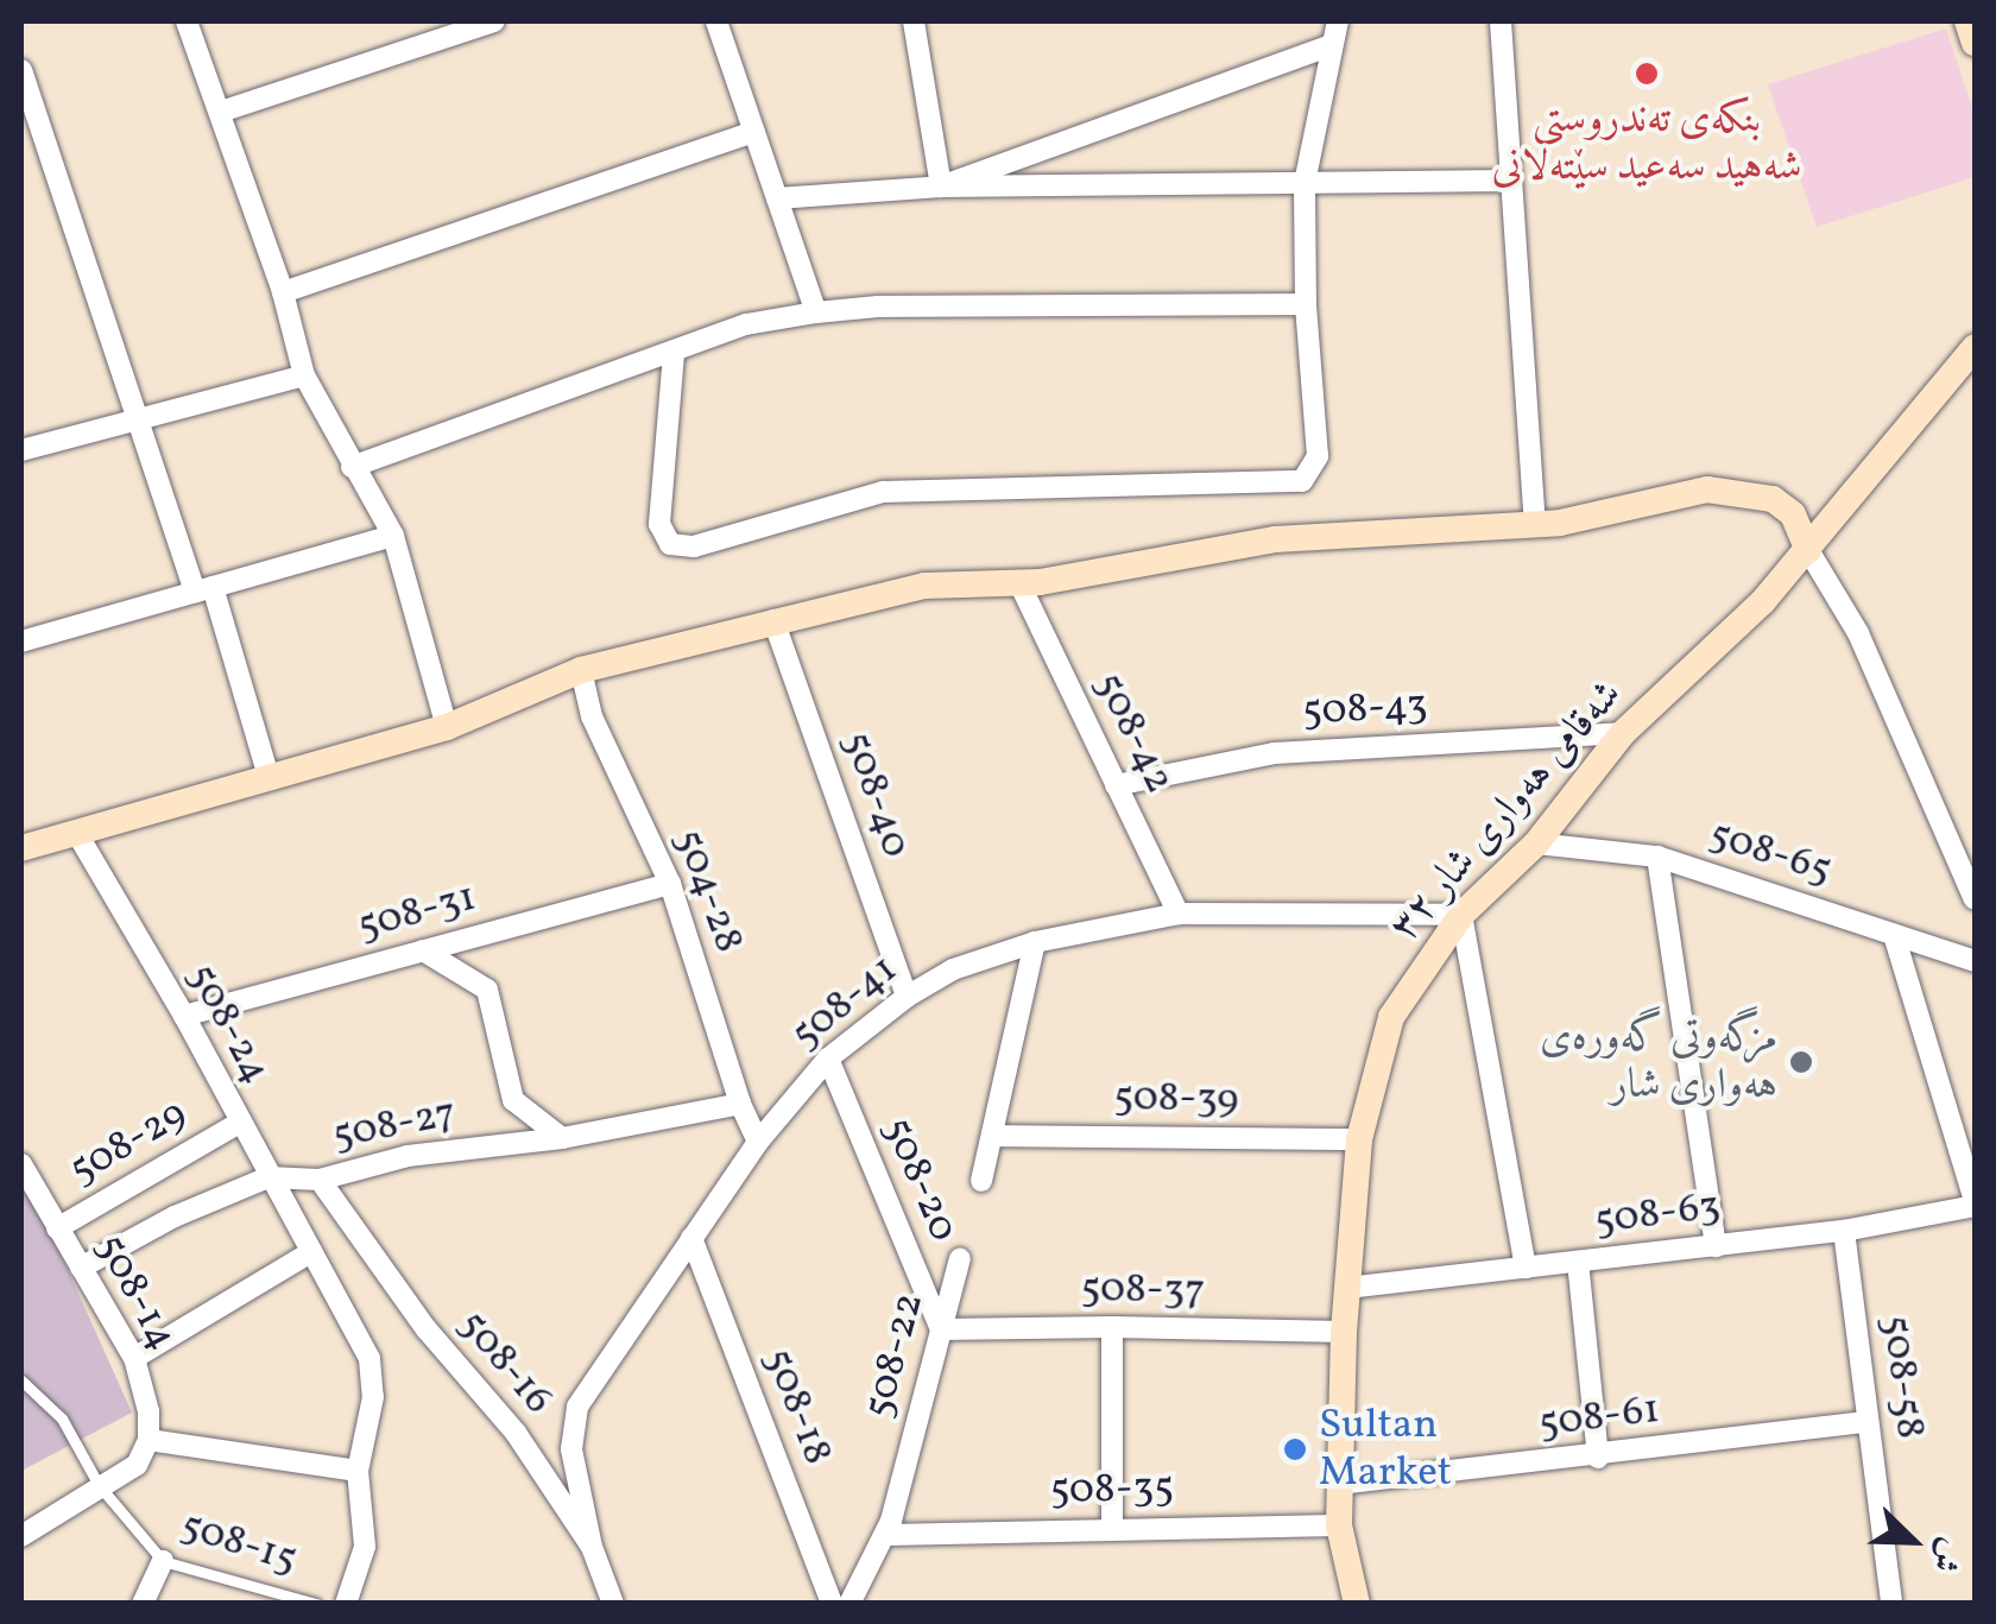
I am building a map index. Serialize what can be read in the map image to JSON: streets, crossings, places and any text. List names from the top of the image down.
{
  "streets": {
    "street": [
      "508-43",
      "508-42",
      "508-40",
      "شەقامی هەواری شار ٣٢",
      "508-65",
      "504-28",
      "508-31",
      "508-41",
      "508-24",
      "508-39",
      "508-27",
      "508-29",
      "508-20",
      "508-63",
      "508-37",
      "508-14",
      "508-22",
      "508-16",
      "508-58",
      "508-18",
      "508-61",
      "508-35"
    ],
    "lane": ["508-15"]
  },
  "crossings": [
    ["508-43", "508-42"],
    ["508-43", "شەقامی هەواری شار ٣٢"],
    ["508-42", "508-41"],
    ["508-40", "508-41"],
    ["شەقامی هەواری شار ٣٢", "508-65"],
    ["شەقامی هەواری شار ٣٢", "508-41"],
    ["شەقامی هەواری شار ٣٢", "508-39"],
    ["شەقامی هەواری شار ٣٢", "508-63"],
    ["شەقامی هەواری شار ٣٢", "508-37"],
    ["شەقامی هەواری شار ٣٢", "508-61"],
    ["شەقامی هەواری شار ٣٢", "508-35"],
    ["504-28", "508-31"],
    ["504-28", "508-41"],
    ["504-28", "508-27"],
    ["508-31", "508-24"],
    ["508-41", "508-20"],
    ["508-41", "508-16"],
    ["508-41", "508-18"],
    ["508-24", "508-27"],
    ["508-24", "508-29"],
    ["508-27", "508-14"],
    ["508-27", "508-16"],
    ["508-29", "508-14"],
    ["508-20", "508-37"],
    ["508-20", "508-22"],
    ["508-63", "508-58"],
    ["508-37", "508-22"],
    ["508-22", "508-35"],
    ["508-58", "508-61"]
  ],
  "places": ["بنکەی تەندروستی شەهید سەعید سێتەلانی", "مزگەوتی گەورەی هەواری شار", "Sultan Market"],
  "north": "bottom right"
}
